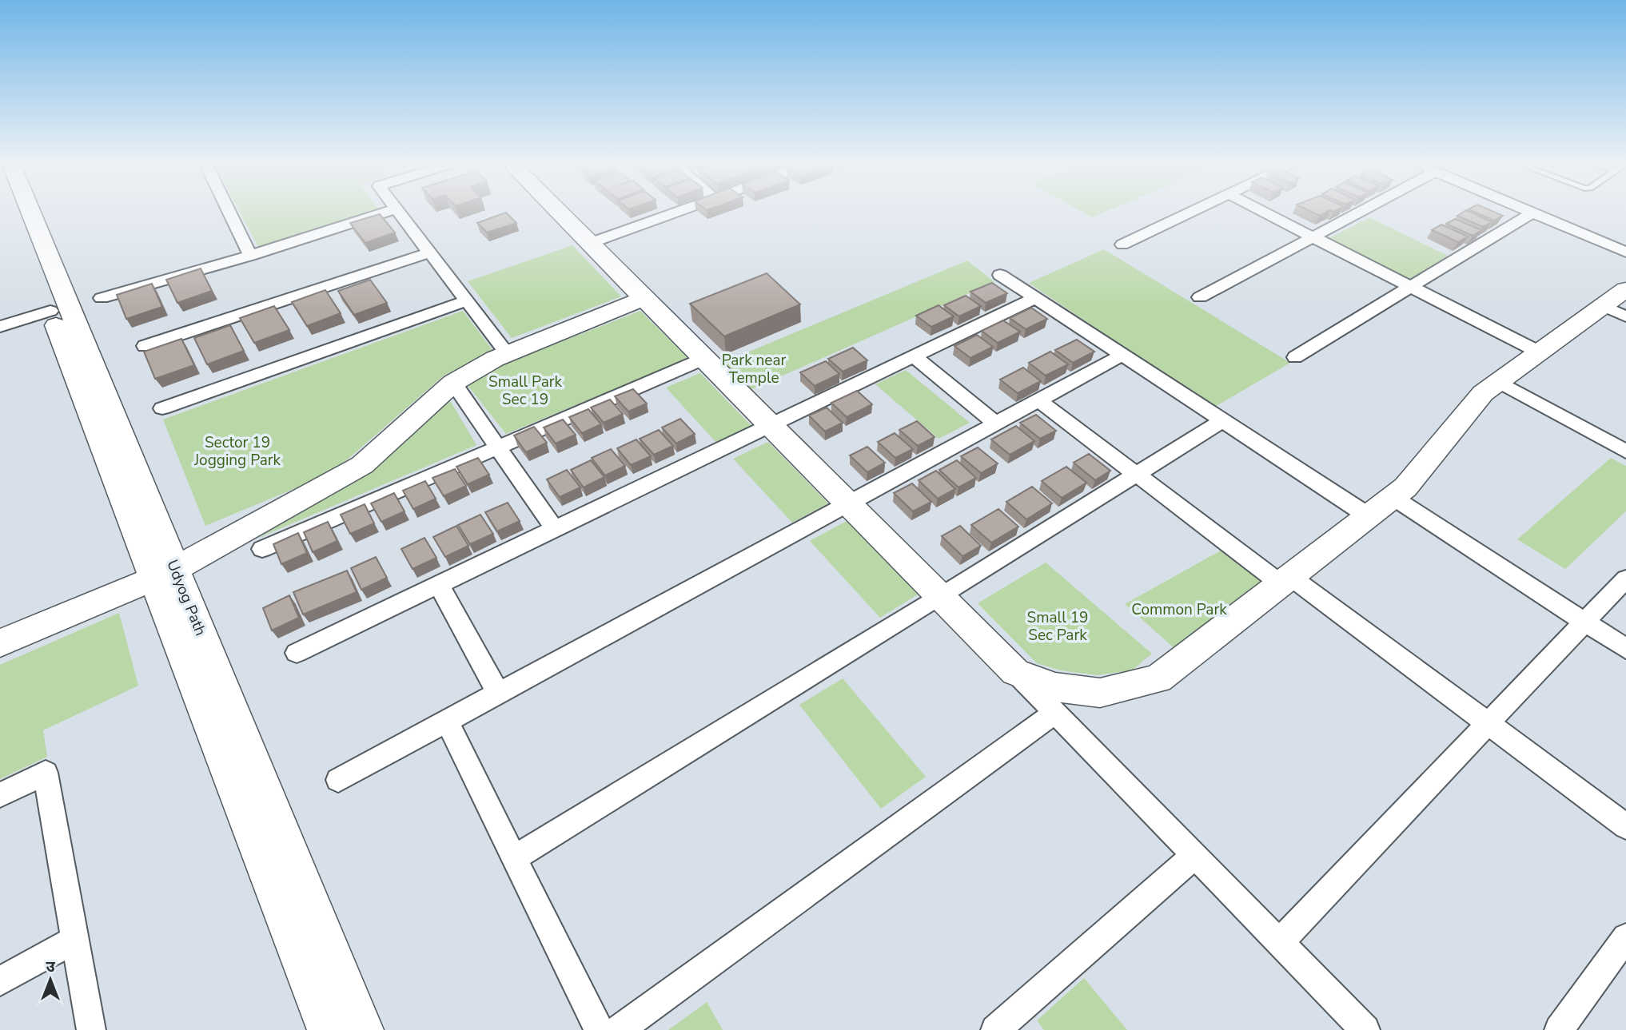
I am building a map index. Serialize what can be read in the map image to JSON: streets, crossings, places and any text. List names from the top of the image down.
{
  "streets": {
    "main road": ["Udyog Path"]
  },
  "parks": [
    "Park near Temple",
    "Small Park Sec 19",
    "Sector 19 Jogging Park",
    "Common Park",
    "Small 19 Sec Park"
  ],
  "north": "top"
}
